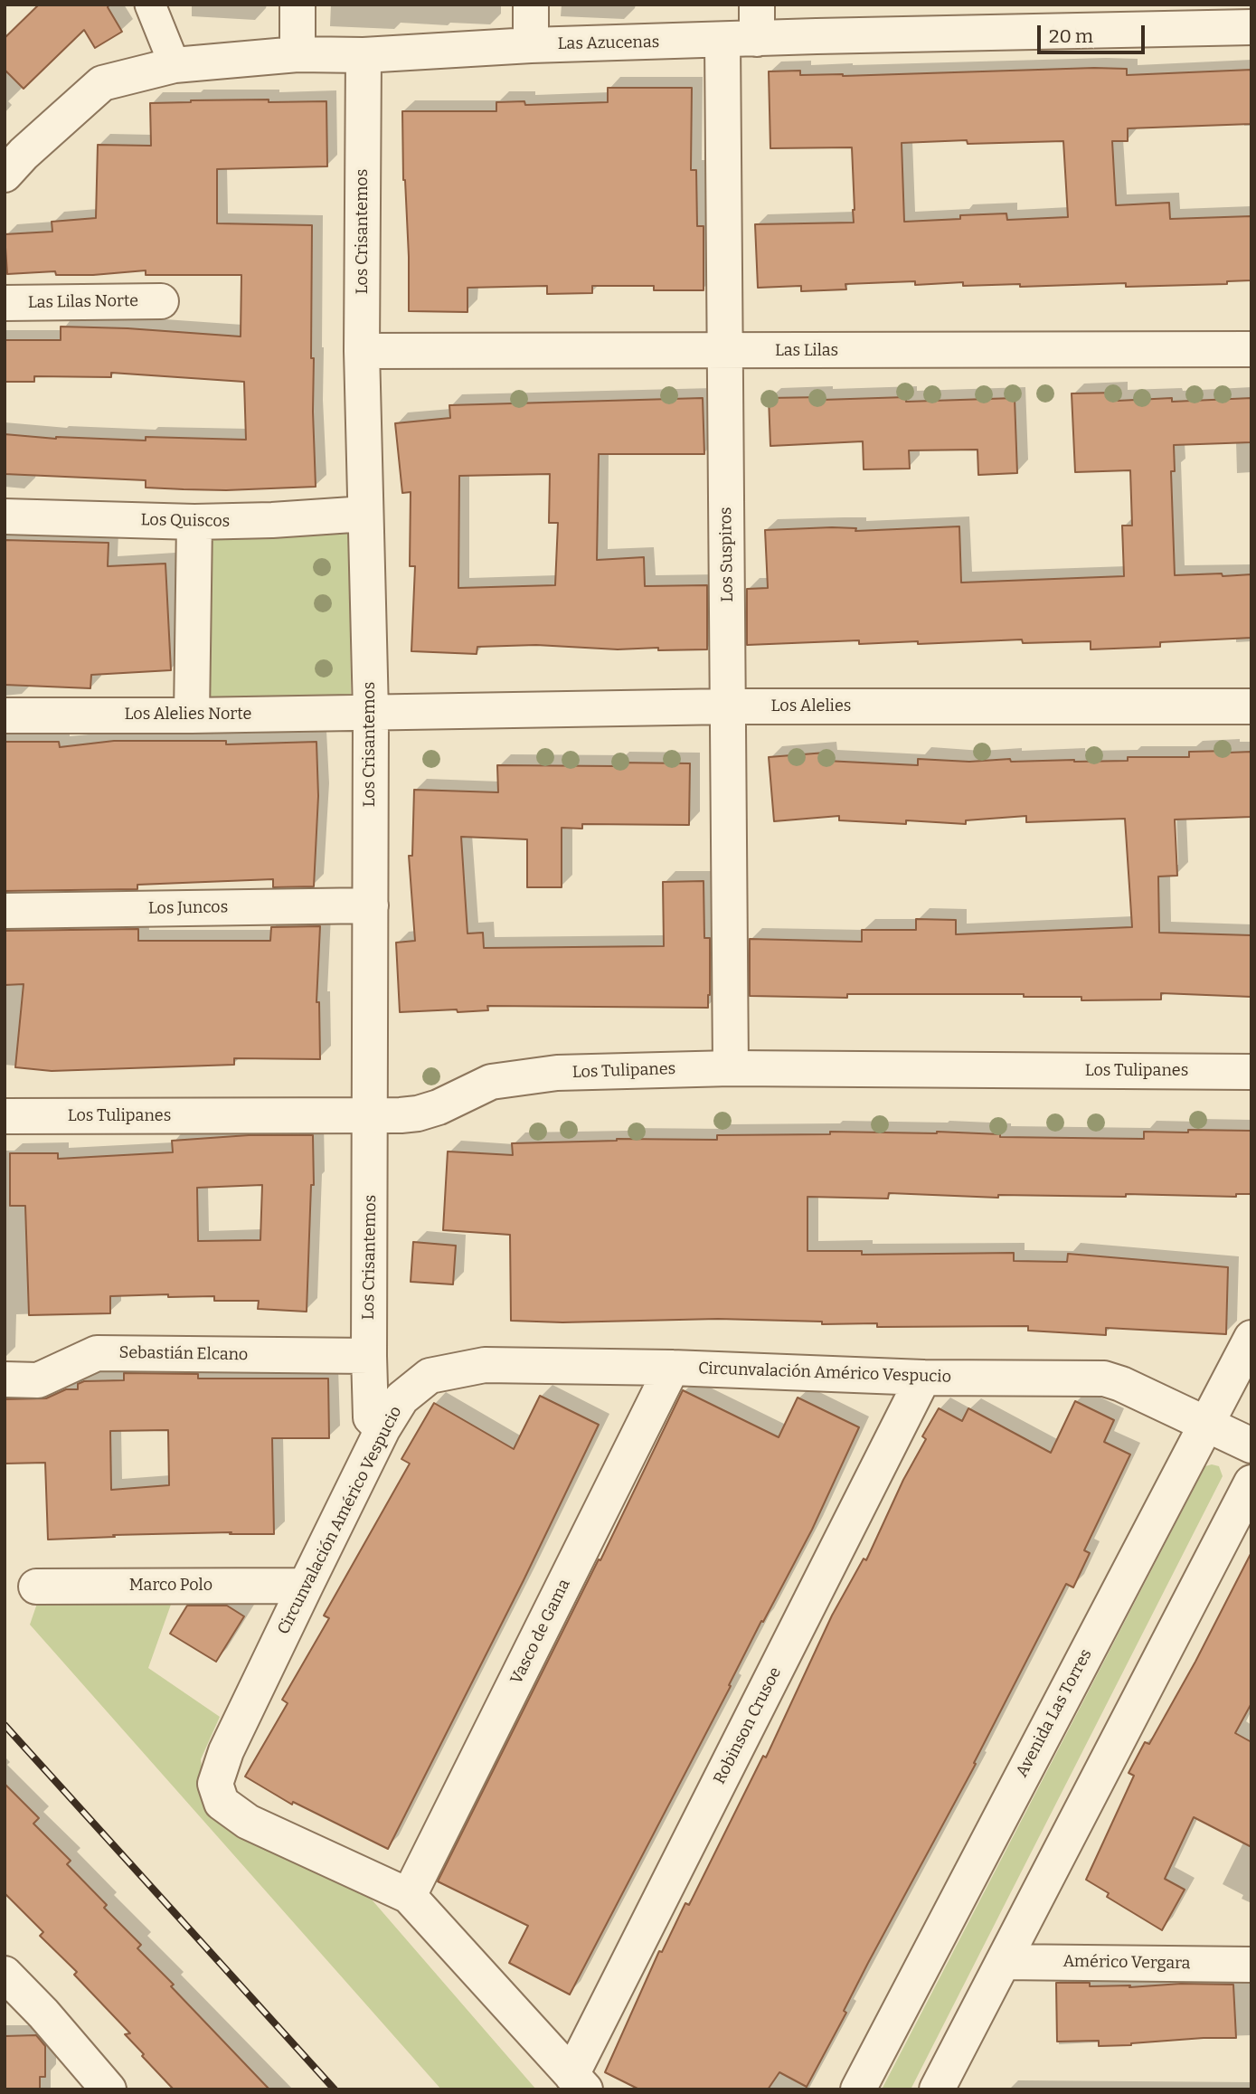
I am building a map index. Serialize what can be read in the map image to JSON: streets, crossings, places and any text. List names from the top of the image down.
{
  "streets": {
    "street": [
      "Las Azucenas",
      "Los Crisantemos",
      "Las Lilas Norte",
      "Las Lilas",
      "Los Quiscos",
      "Los Suspiros",
      "Los Alelies",
      "Los Alelies Norte",
      "Los Juncos",
      "Los Tulipanes",
      "Sebastián Elcano",
      "Circunvalación Américo Vespucio",
      "Marco Polo",
      "Vasco de Gama",
      "Avenida Las Torres",
      "Robinson Crusoe",
      "Américo Vergara"
    ]
  },
  "crossings": [
    ["Las Azucenas", "Los Crisantemos"],
    ["Las Azucenas", "Los Suspiros"],
    ["Los Crisantemos", "Las Lilas"],
    ["Los Crisantemos", "Los Quiscos"],
    ["Los Crisantemos", "Los Alelies"],
    ["Los Crisantemos", "Los Alelies Norte"],
    ["Los Crisantemos", "Los Juncos"],
    ["Los Crisantemos", "Los Tulipanes"],
    ["Los Crisantemos", "Sebastián Elcano"],
    ["Los Crisantemos", "Circunvalación Américo Vespucio"],
    ["Las Lilas", "Los Suspiros"],
    ["Los Suspiros", "Los Alelies"],
    ["Los Suspiros", "Los Tulipanes"],
    ["Los Alelies", "Los Alelies Norte"],
    ["Circunvalación Américo Vespucio", "Marco Polo"],
    ["Circunvalación Américo Vespucio", "Vasco de Gama"],
    ["Circunvalación Américo Vespucio", "Avenida Las Torres"],
    ["Circunvalación Américo Vespucio", "Robinson Crusoe"]
  ],
  "scale_bar": "20 m"
}
